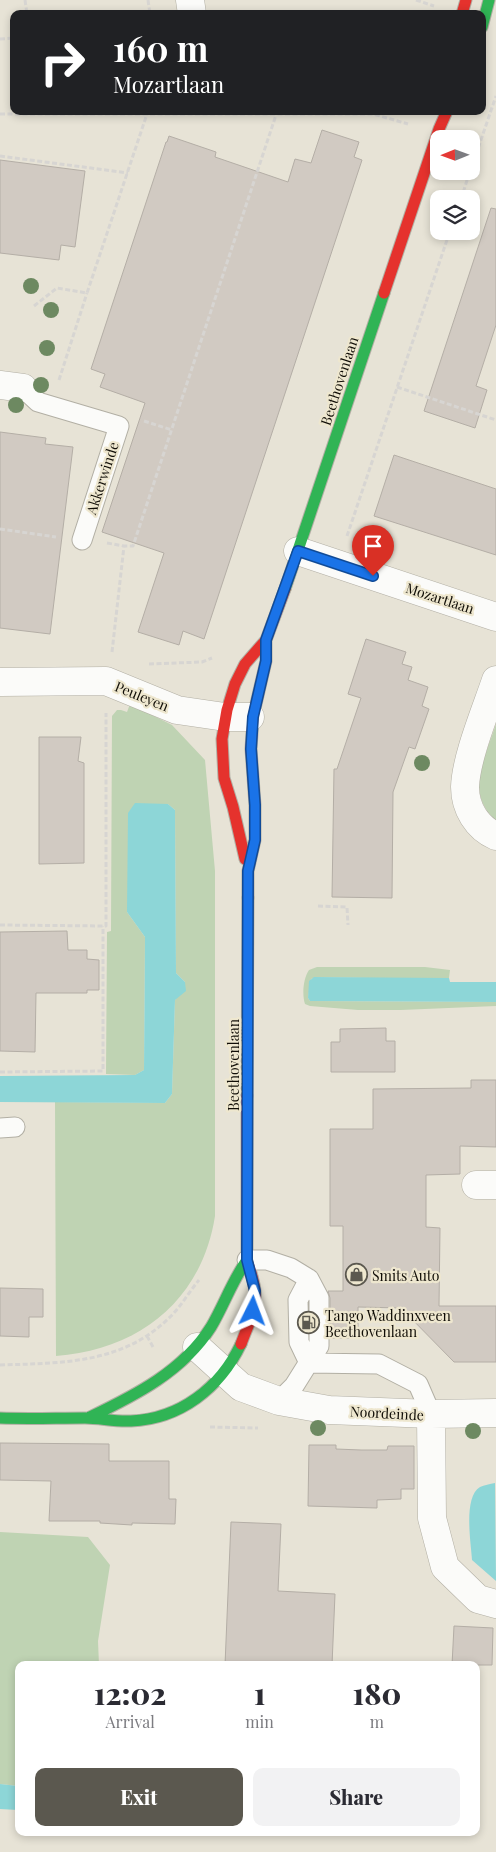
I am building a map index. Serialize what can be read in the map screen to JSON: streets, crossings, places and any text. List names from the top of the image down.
{
  "streets": {
    "main road": ["Beethovenlaan"],
    "street": ["Mozartlaan", "Peuleyen", "Noordeinde"],
    "lane": ["Akkerwinde"]
  },
  "crossings": [
    ["Beethovenlaan", "Mozartlaan"],
    ["Beethovenlaan", "Peuleyen"],
    ["Beethovenlaan", "Noordeinde"]
  ],
  "places": {
    "shop": ["Smits Auto"],
    "fuel station": ["Tango Waddinxveen Beethovenlaan"]
  },
  "north": "left",
  "page": {
    "turn": ["160 m", "Mozartlaan"],
    "eta": [
      "12:02",
      "Arrival",
      "1",
      "min",
      "180",
      "m"
    ],
    "buttons": ["Exit", "Share"]
  }
}
